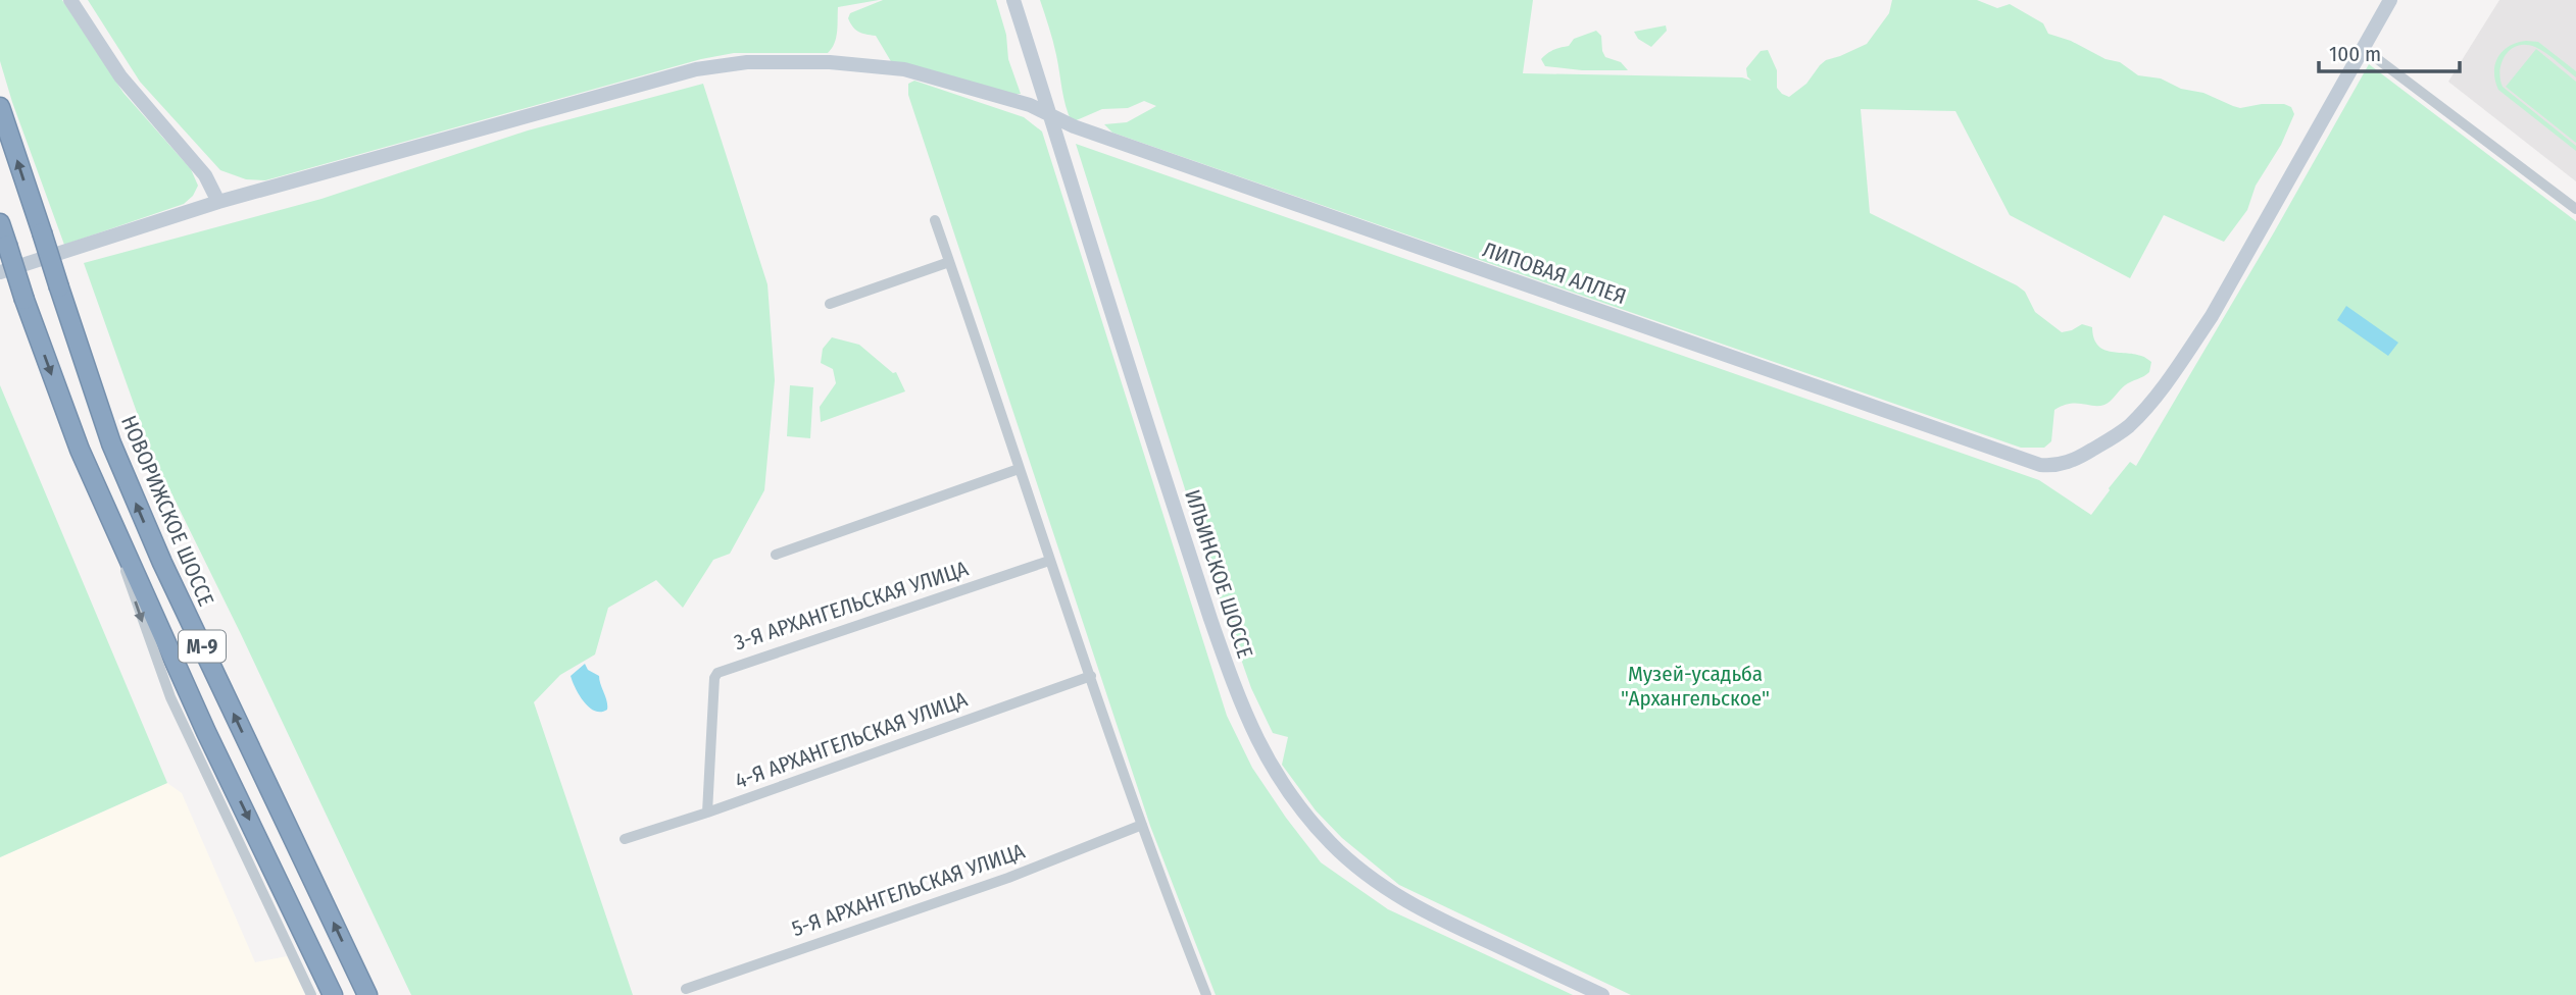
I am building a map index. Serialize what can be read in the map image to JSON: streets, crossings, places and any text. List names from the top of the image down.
{
  "streets": {
    "highway": ["НОВОРИЖСКОЕ ШОССЕ", "М-9"],
    "street": [
      "ЛИПОВАЯ АЛЛЕЯ",
      "ИЛЬИНСКОЕ ШОССЕ",
      "3-Я АРХАНГЕЛЬСКАЯ УЛИЦА",
      "4-Я АРХАНГЕЛЬСКАЯ УЛИЦА",
      "5-Я АРХАНГЕЛЬСКАЯ УЛИЦА"
    ]
  },
  "crossings": [
    ["ЛИПОВАЯ АЛЛЕЯ", "ИЛЬИНСКОЕ ШОССЕ"],
    ["3-Я АРХАНГЕЛЬСКАЯ УЛИЦА", "4-Я АРХАНГЕЛЬСКАЯ УЛИЦА"]
  ],
  "parks": ["Музей-усадьба \"Архангельское\""],
  "scale_bar": "100 m"
}
